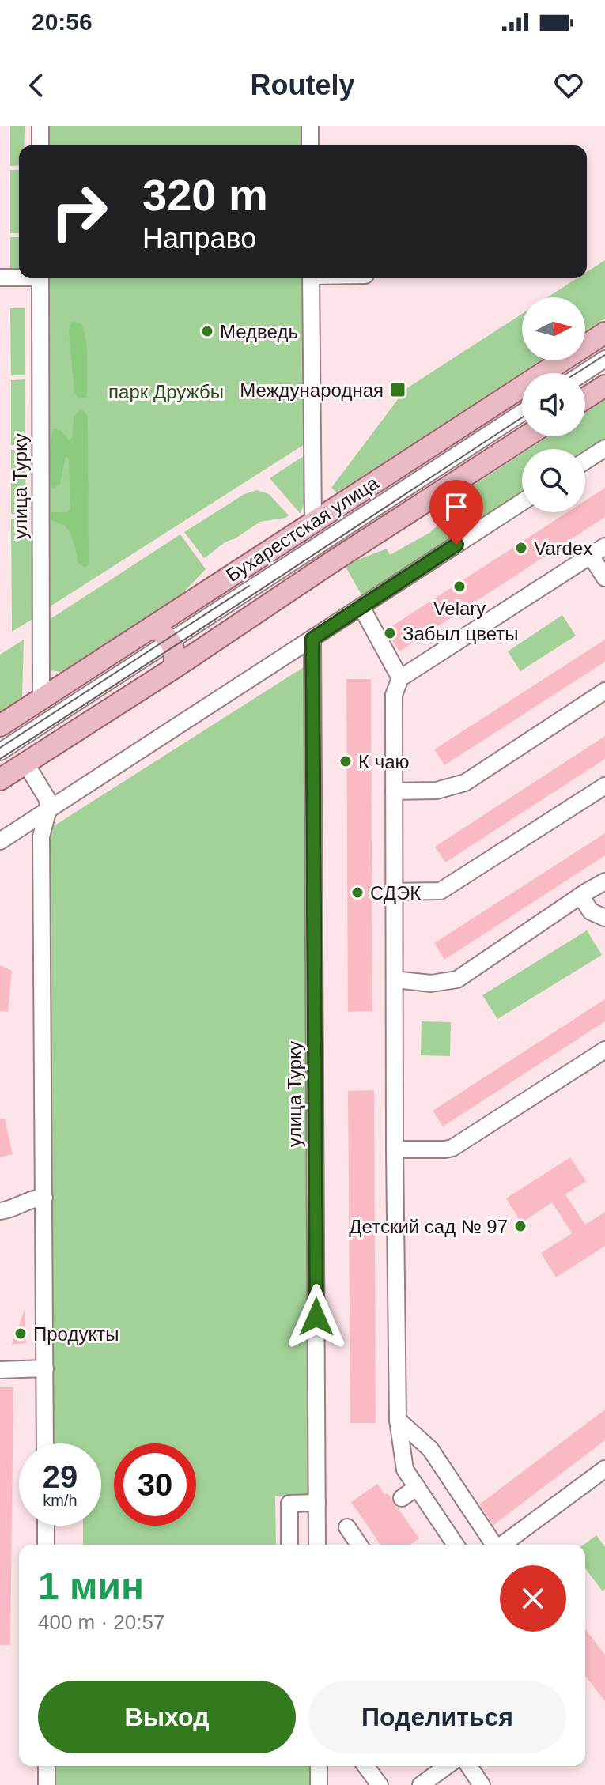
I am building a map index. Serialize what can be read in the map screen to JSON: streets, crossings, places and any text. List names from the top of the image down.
{
  "streets": {
    "main road": ["Бухарестская улица"],
    "street": ["улица Турку"]
  },
  "crossings": [
    ["улица Турку", "Бухарестская улица"]
  ],
  "parks": ["парк Дружбы"],
  "places": {
    "other": [
      "Медведь",
      "Vardex",
      "Velary",
      "Забыл цветы",
      "К чаю",
      "СДЭК",
      "Детский сад № 97",
      "Продукты"
    ],
    "transit": ["Международная"]
  },
  "north": "right",
  "page": {
    "status": "20:56",
    "header": "Routely",
    "turn": ["320 m", "Направо"],
    "speed": "29 km/h",
    "limit": "30",
    "heading": ["1 мин", "400 m · 20:57"],
    "buttons": ["Выход", "Поделиться"]
  }
}
